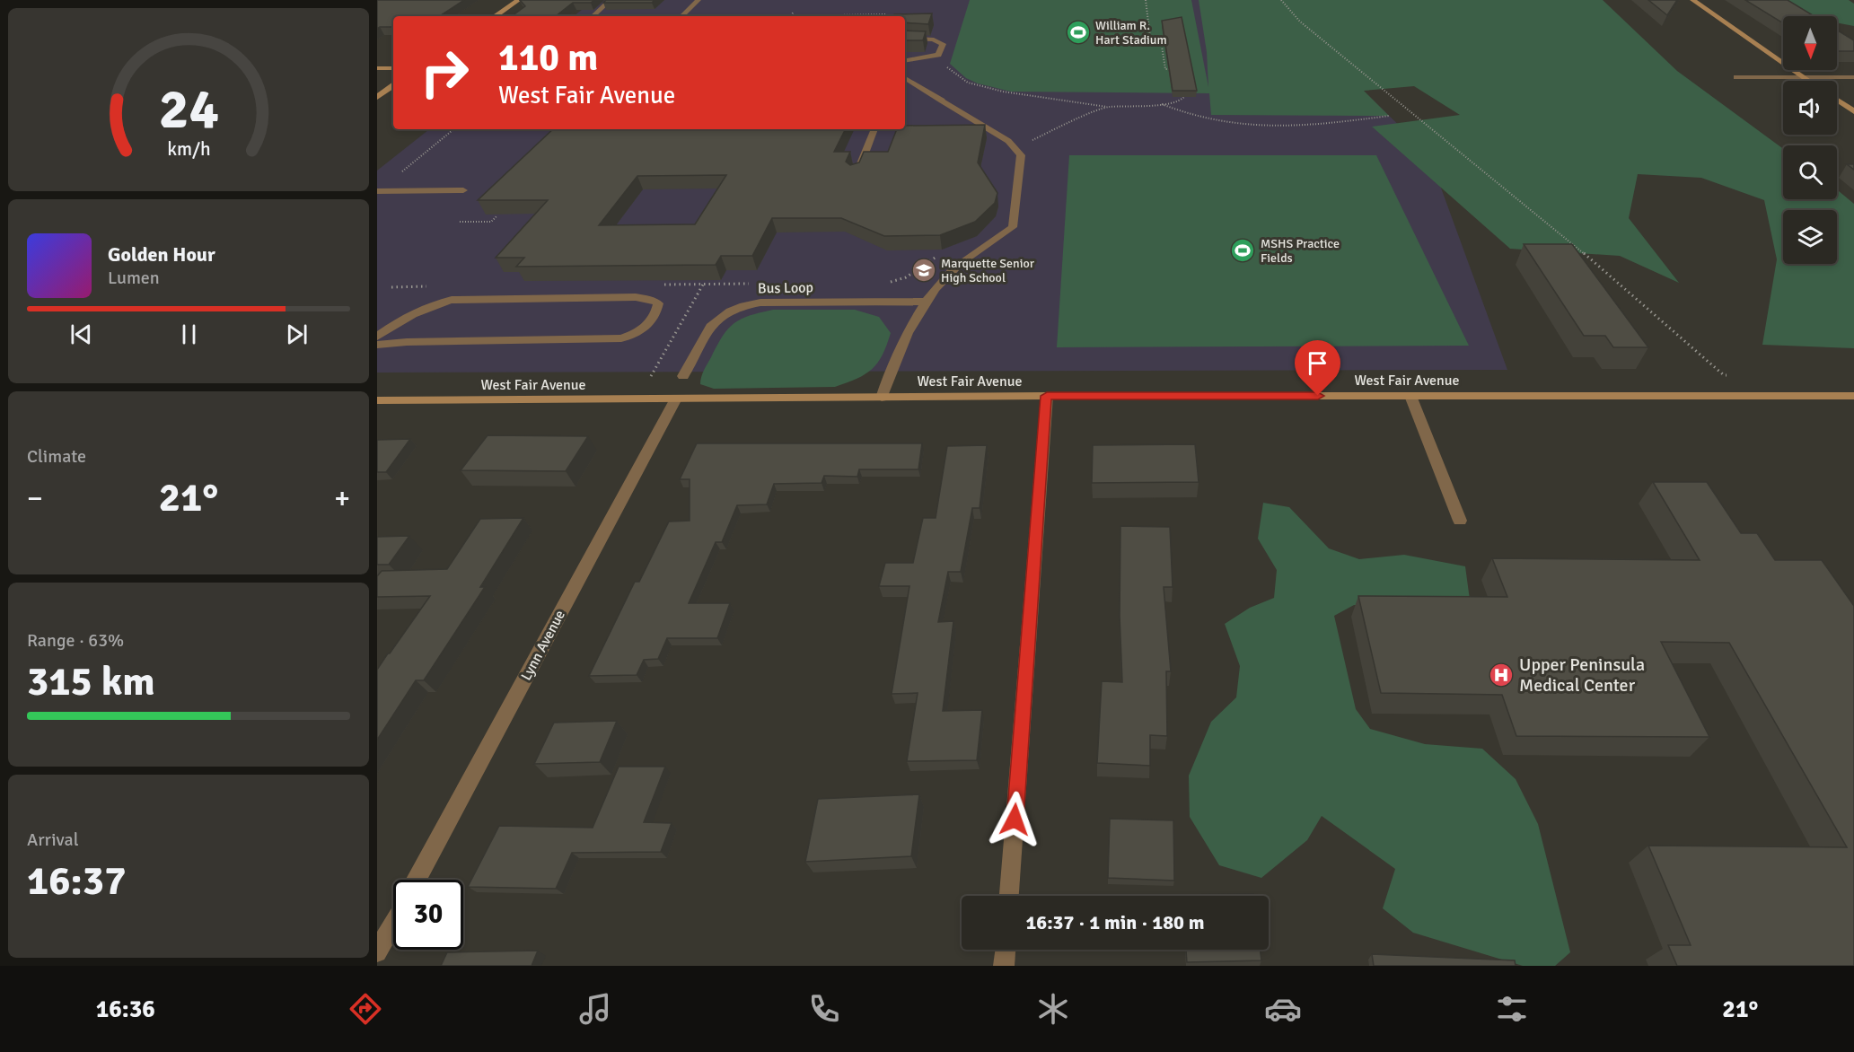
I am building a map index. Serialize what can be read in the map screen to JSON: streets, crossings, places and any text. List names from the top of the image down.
{
  "streets": {
    "street": ["Bus Loop", "West Fair Avenue", "Lynn Avenue"]
  },
  "crossings": [
    ["West Fair Avenue", "Lynn Avenue"]
  ],
  "places": {
    "sports": ["William R. Hart Stadium", "MSHS Practice Fields"],
    "school or university": ["Marquette Senior High School"],
    "hospital": ["Upper Peninsula Medical Center"]
  },
  "north": "bottom",
  "page": {
    "turn": ["110 m", "West Fair Avenue"],
    "song": ["Golden Hour", "Lumen"],
    "tile": [
      "Climate",
      ["Range · 63%", "315 km"],
      ["Arrival", "16:37"]
    ],
    "heat": ["−", "21°", "+"],
    "limit": "30",
    "trip": "16:37 · 1 min · 180 m",
    "tabs": ["16:36", "21°"],
    "gauge": ["24", "km/h"]
  }
}
